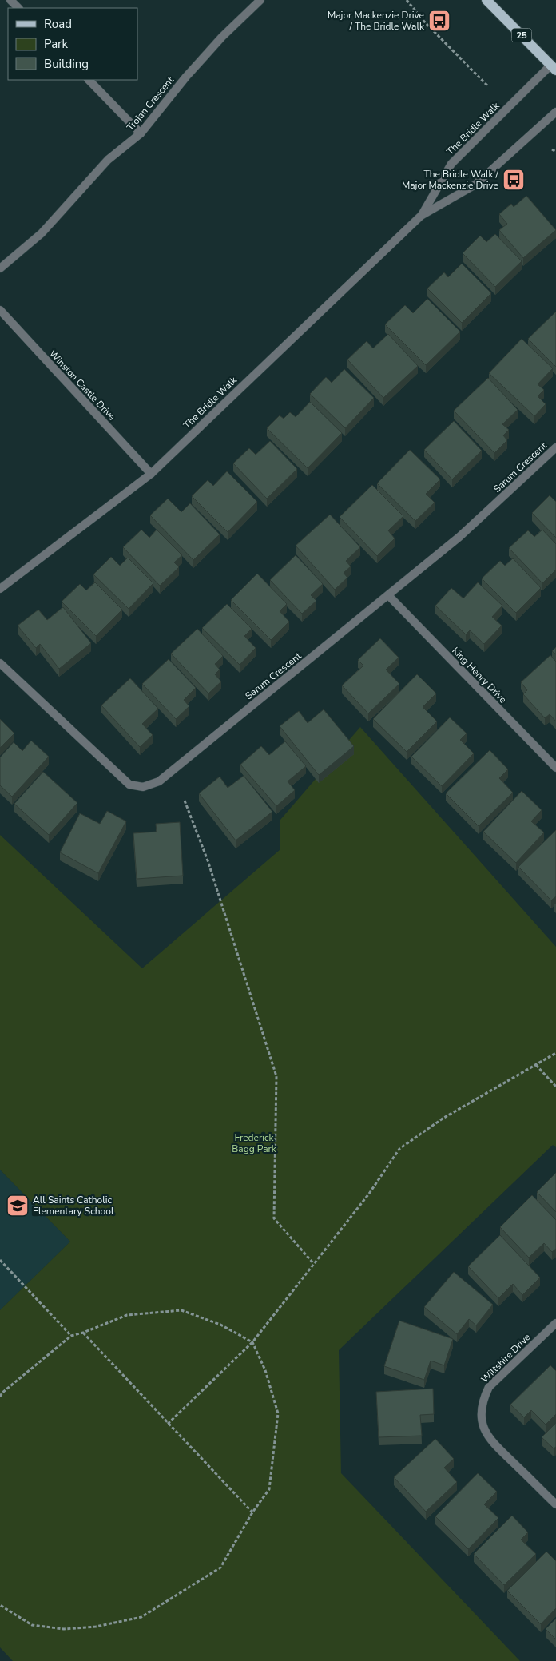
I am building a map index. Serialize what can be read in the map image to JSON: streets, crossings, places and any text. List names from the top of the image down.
{
  "streets": {
    "main road": ["25"],
    "street": [
      "Trojan Crescent",
      "The Bridle Walk",
      "Winston Castle Drive",
      "Sarum Crescent",
      "King Henry Drive",
      "Wiltshire Drive"
    ]
  },
  "crossings": [
    ["25", "The Bridle Walk"],
    ["The Bridle Walk", "Winston Castle Drive"],
    ["Sarum Crescent", "King Henry Drive"]
  ],
  "parks": ["Frederick Bagg Park"],
  "places": {
    "bus stop": ["Major Mackenzie Drive / The Bridle Walk", "The Bridle Walk / Major Mackenzie Drive"],
    "school or university": ["All Saints Catholic Elementary School"]
  },
  "legend": ["Road", "Park", "Building"]
}
